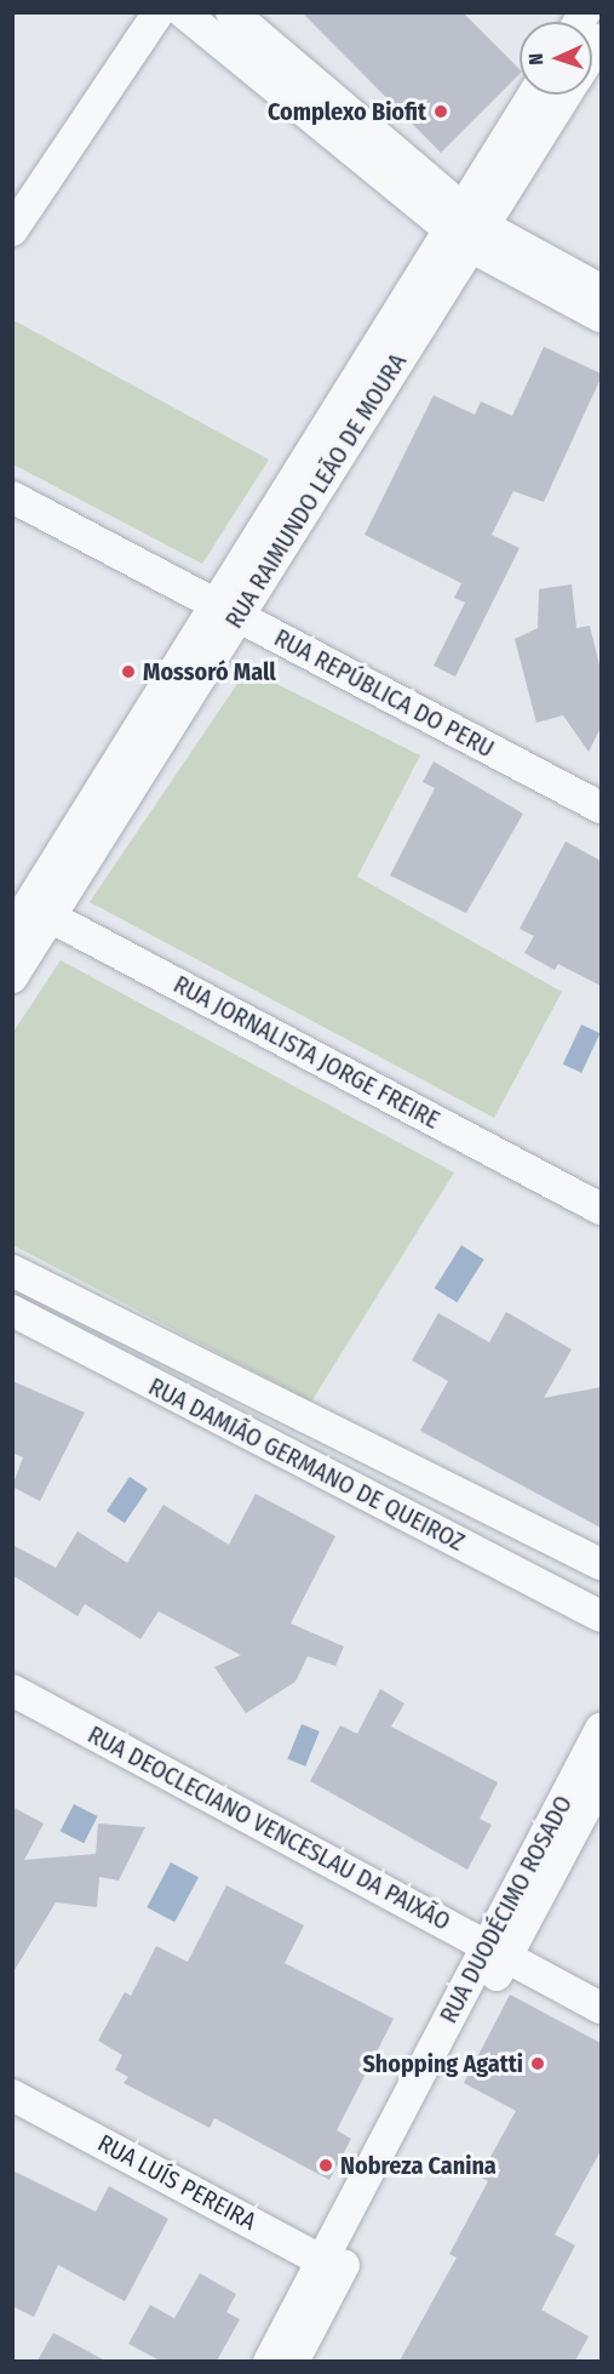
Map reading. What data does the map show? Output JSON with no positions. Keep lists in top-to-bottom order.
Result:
{
  "streets": {
    "street": [
      "RUA RAIMUNDO LEÃO DE MOURA",
      "RUA REPÚBLICA DO PERU",
      "RUA JORNALISTA JORGE FREIRE",
      "RUA DAMIÃO GERMANO DE QUEIROZ",
      "RUA DEOCLECIANO VENCESLAU DA PAIXÃO",
      "RUA DUODÉCIMO ROSADO",
      "RUA LUÍS PEREIRA"
    ]
  },
  "crossings": [
    ["RUA RAIMUNDO LEÃO DE MOURA", "RUA REPÚBLICA DO PERU"],
    ["RUA RAIMUNDO LEÃO DE MOURA", "RUA JORNALISTA JORGE FREIRE"],
    ["RUA DEOCLECIANO VENCESLAU DA PAIXÃO", "RUA DUODÉCIMO ROSADO"],
    ["RUA DUODÉCIMO ROSADO", "RUA LUÍS PEREIRA"]
  ],
  "places": [
    "Complexo Biofit",
    "Mossoró Mall",
    "Shopping Agatti",
    "Nobreza Canina"
  ],
  "north": "left"
}
